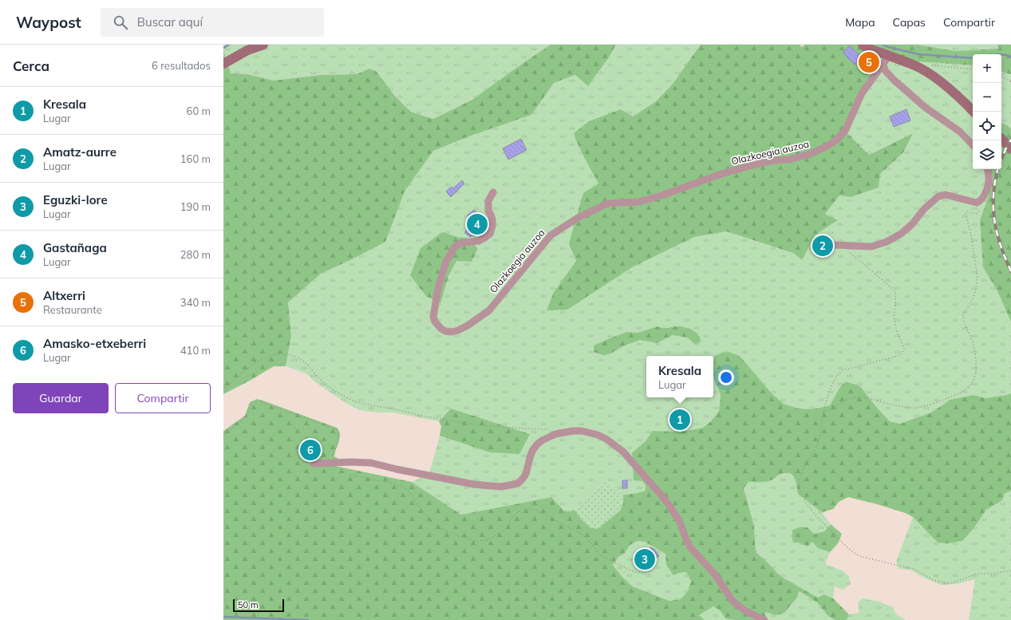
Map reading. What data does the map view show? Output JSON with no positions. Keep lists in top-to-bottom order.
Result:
{
  "streets": {
    "street": ["Olazkoegia auzoa"]
  },
  "scale_bar": "50 m",
  "page": {
    "header": "Waypost",
    "search": "Buscar aquí",
    "nav": ["Mapa", "Capas", "Compartir"],
    "heading": ["Cerca", "6 resultados"],
    "pins": [
      "5",
      "4",
      "2",
      "1",
      "6",
      "3"
    ],
    "map_buttons": ["+", "−"],
    "list": [
      {
        "mark": "1",
        "name": "Kresala",
        "note": "Lugar",
        "value": "60 m"
      },
      {
        "mark": "2",
        "name": "Amatz-aurre",
        "note": "Lugar",
        "value": "160 m"
      },
      {
        "mark": "3",
        "name": "Eguzki-lore",
        "note": "Lugar",
        "value": "190 m"
      },
      {
        "mark": "4",
        "name": "Gastañaga",
        "note": "Lugar",
        "value": "280 m"
      },
      {
        "mark": "5",
        "name": "Altxerri",
        "note": "Restaurante",
        "value": "340 m"
      },
      {
        "mark": "6",
        "name": "Amasko-etxeberri",
        "note": "Lugar",
        "value": "410 m"
      }
    ],
    "popup": ["Kresala", "Lugar"],
    "buttons": ["Guardar", "Compartir"],
    "scale": "50 m"
  }
}
